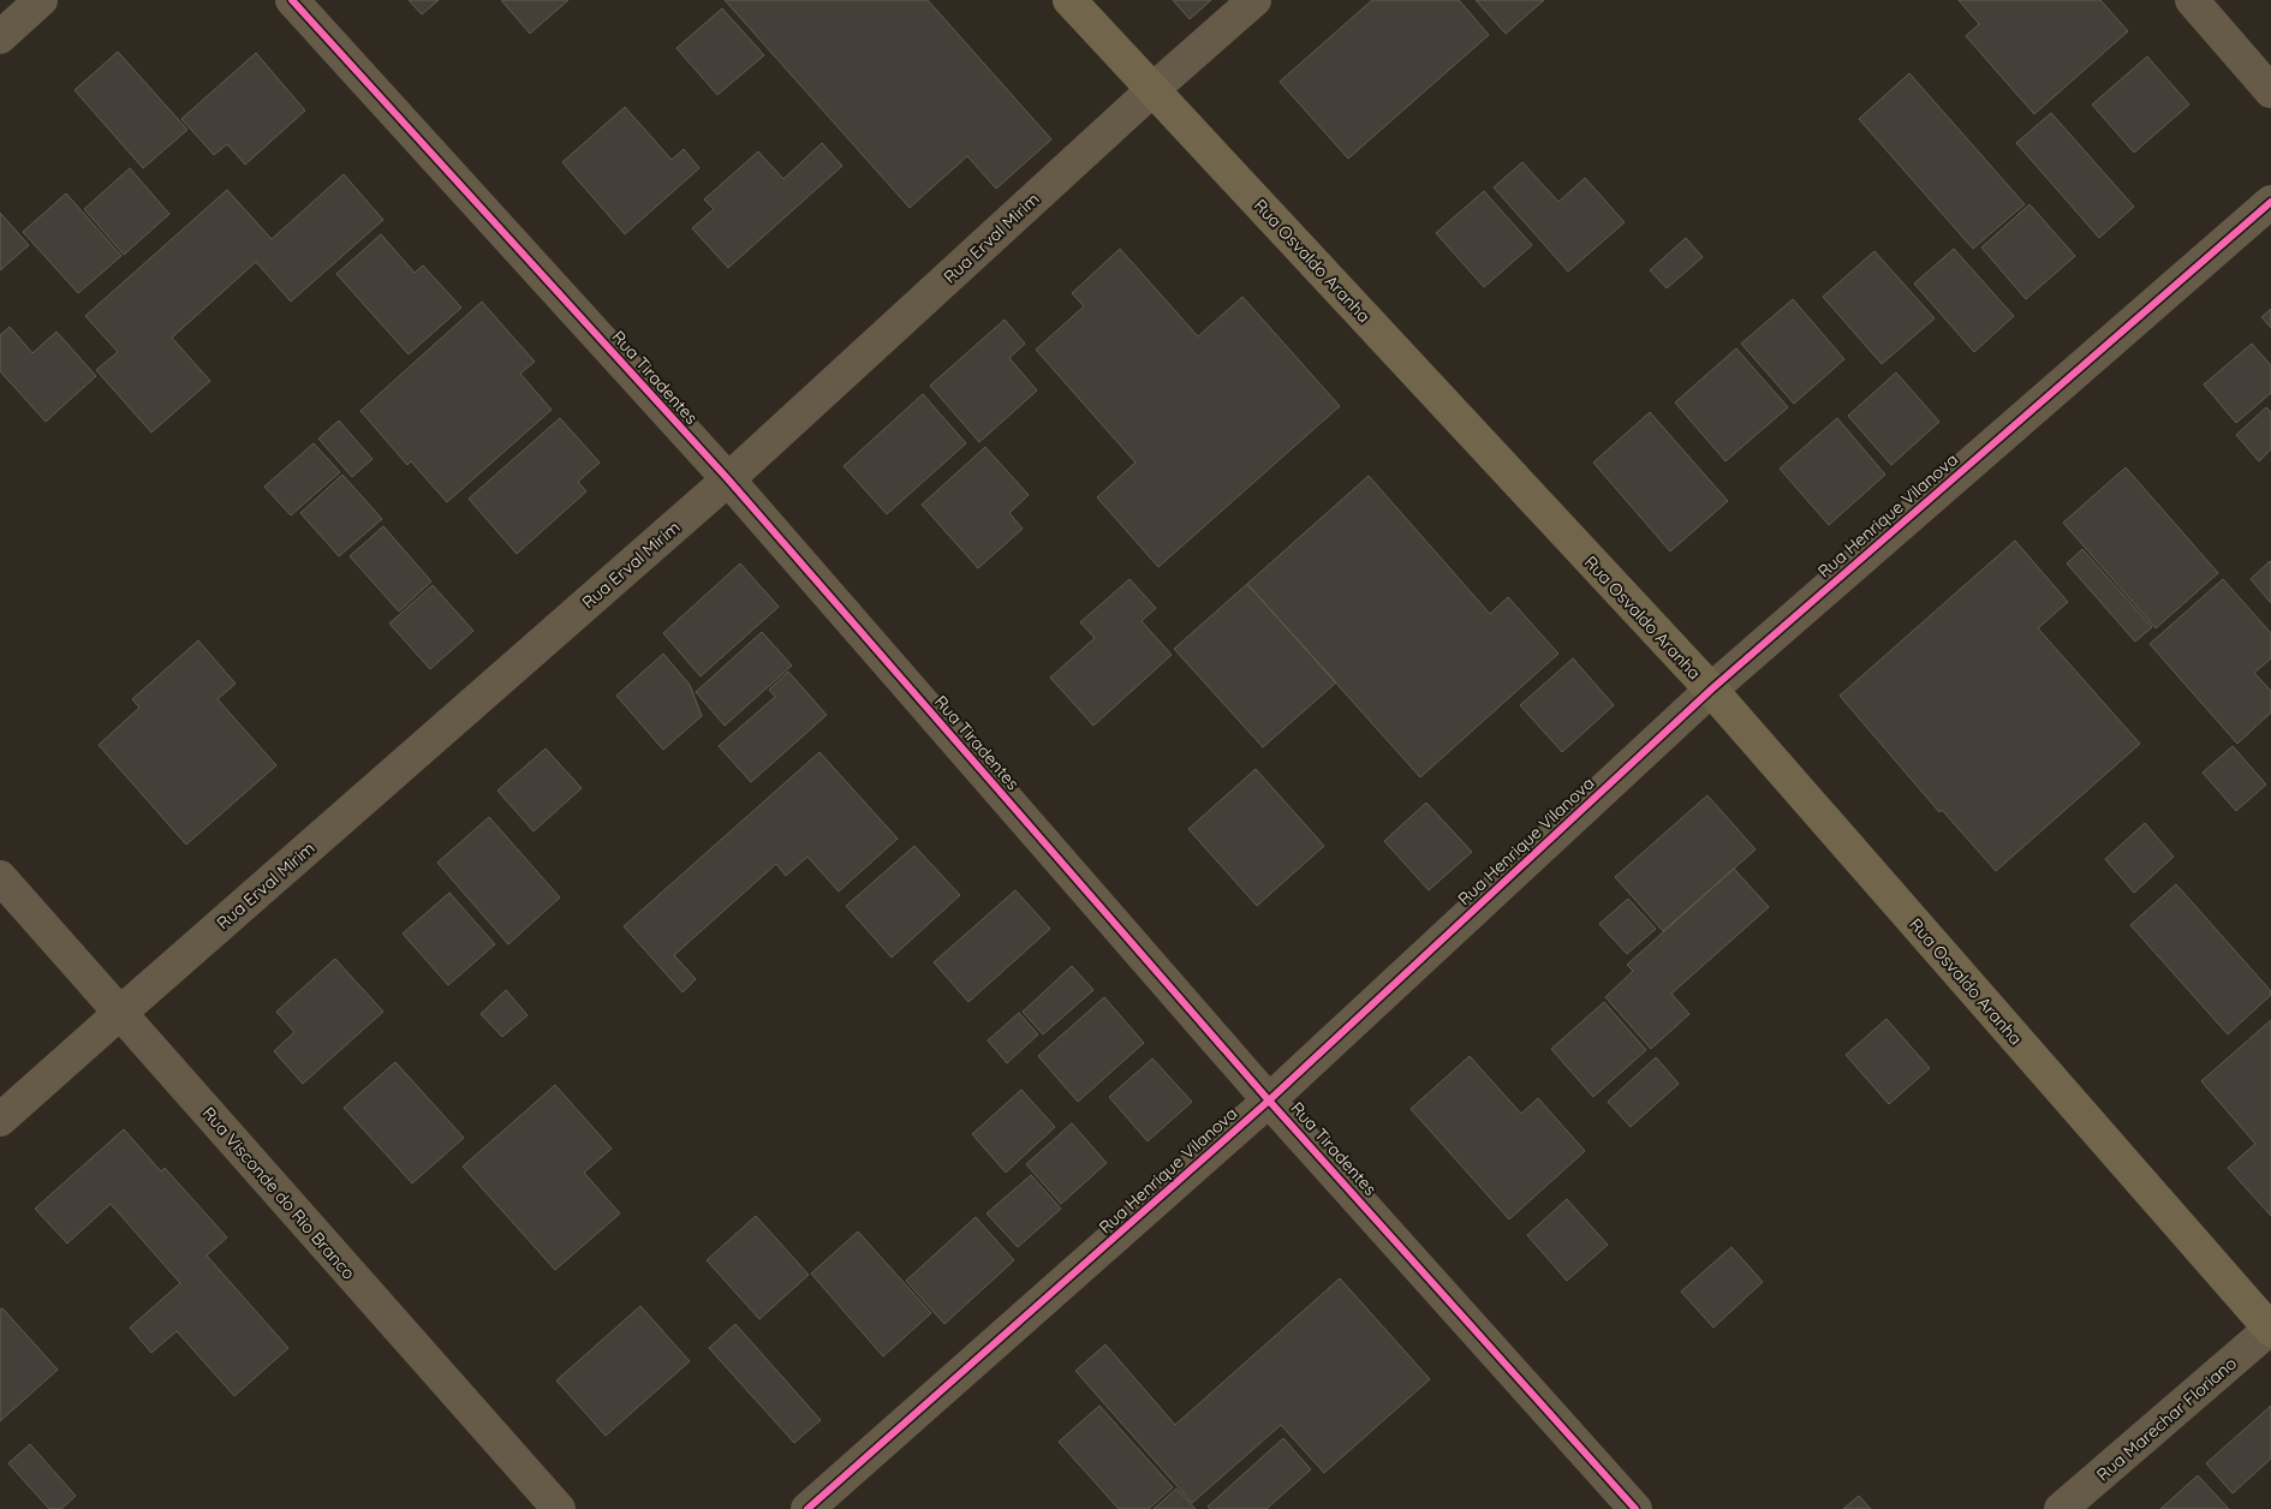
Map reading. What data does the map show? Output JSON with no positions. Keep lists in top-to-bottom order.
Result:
{
  "streets": {
    "main road": ["Rua Osvaldo Aranha"],
    "street": [
      "Rua Erval Mirim",
      "Rua Tiradentes",
      "Rua Henrique Vilanova",
      "Rua Visconde do Rio Branco",
      "Rua Marechar Floriano"
    ]
  },
  "crossings": [
    ["Rua Erval Mirim", "Rua Osvaldo Aranha"],
    ["Rua Erval Mirim", "Rua Tiradentes"],
    ["Rua Erval Mirim", "Rua Visconde do Rio Branco"],
    ["Rua Osvaldo Aranha", "Rua Henrique Vilanova"],
    ["Rua Osvaldo Aranha", "Rua Marechar Floriano"],
    ["Rua Tiradentes", "Rua Henrique Vilanova"]
  ]
}
